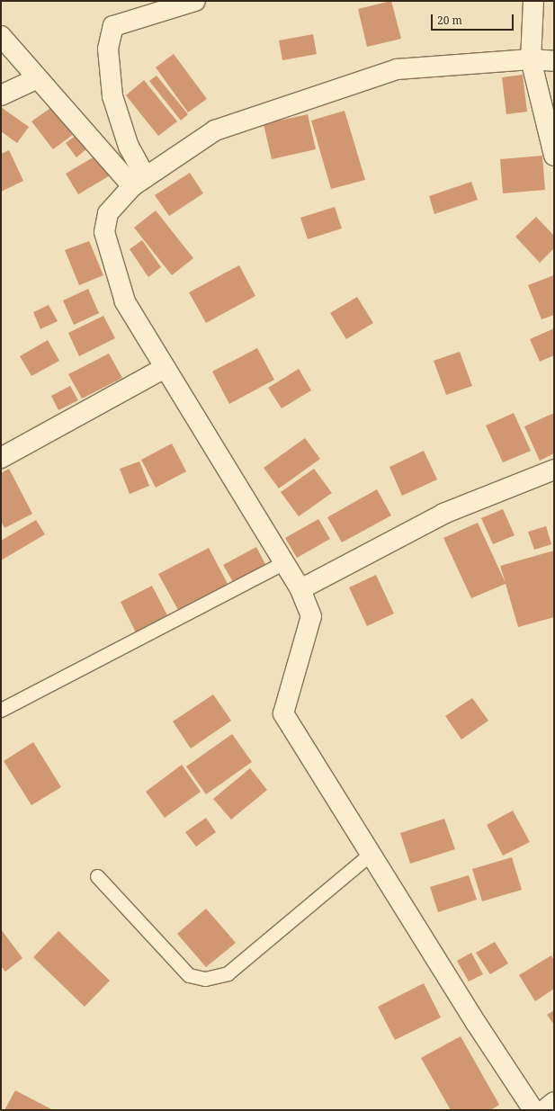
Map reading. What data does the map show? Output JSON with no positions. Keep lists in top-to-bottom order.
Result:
{
  "scale_bar": "20 m"
}
